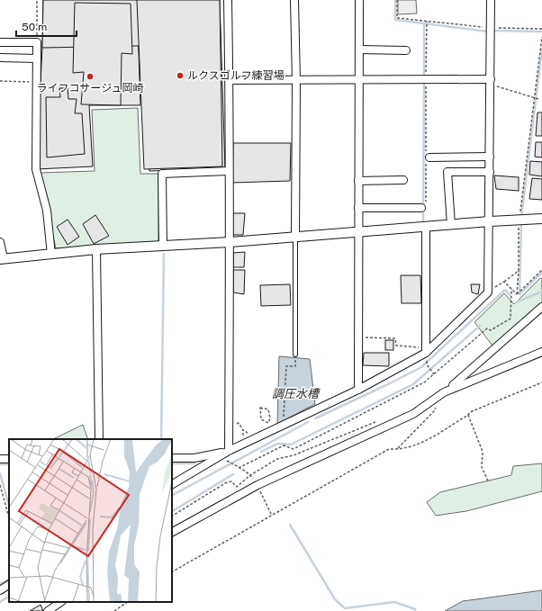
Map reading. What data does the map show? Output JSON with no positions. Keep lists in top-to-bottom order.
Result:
{
  "water": ["調圧水槽"],
  "places": ["ルクスゴルフ練習場", "ライフコサージュ岡崎"],
  "scale_bar": "50 m"
}
